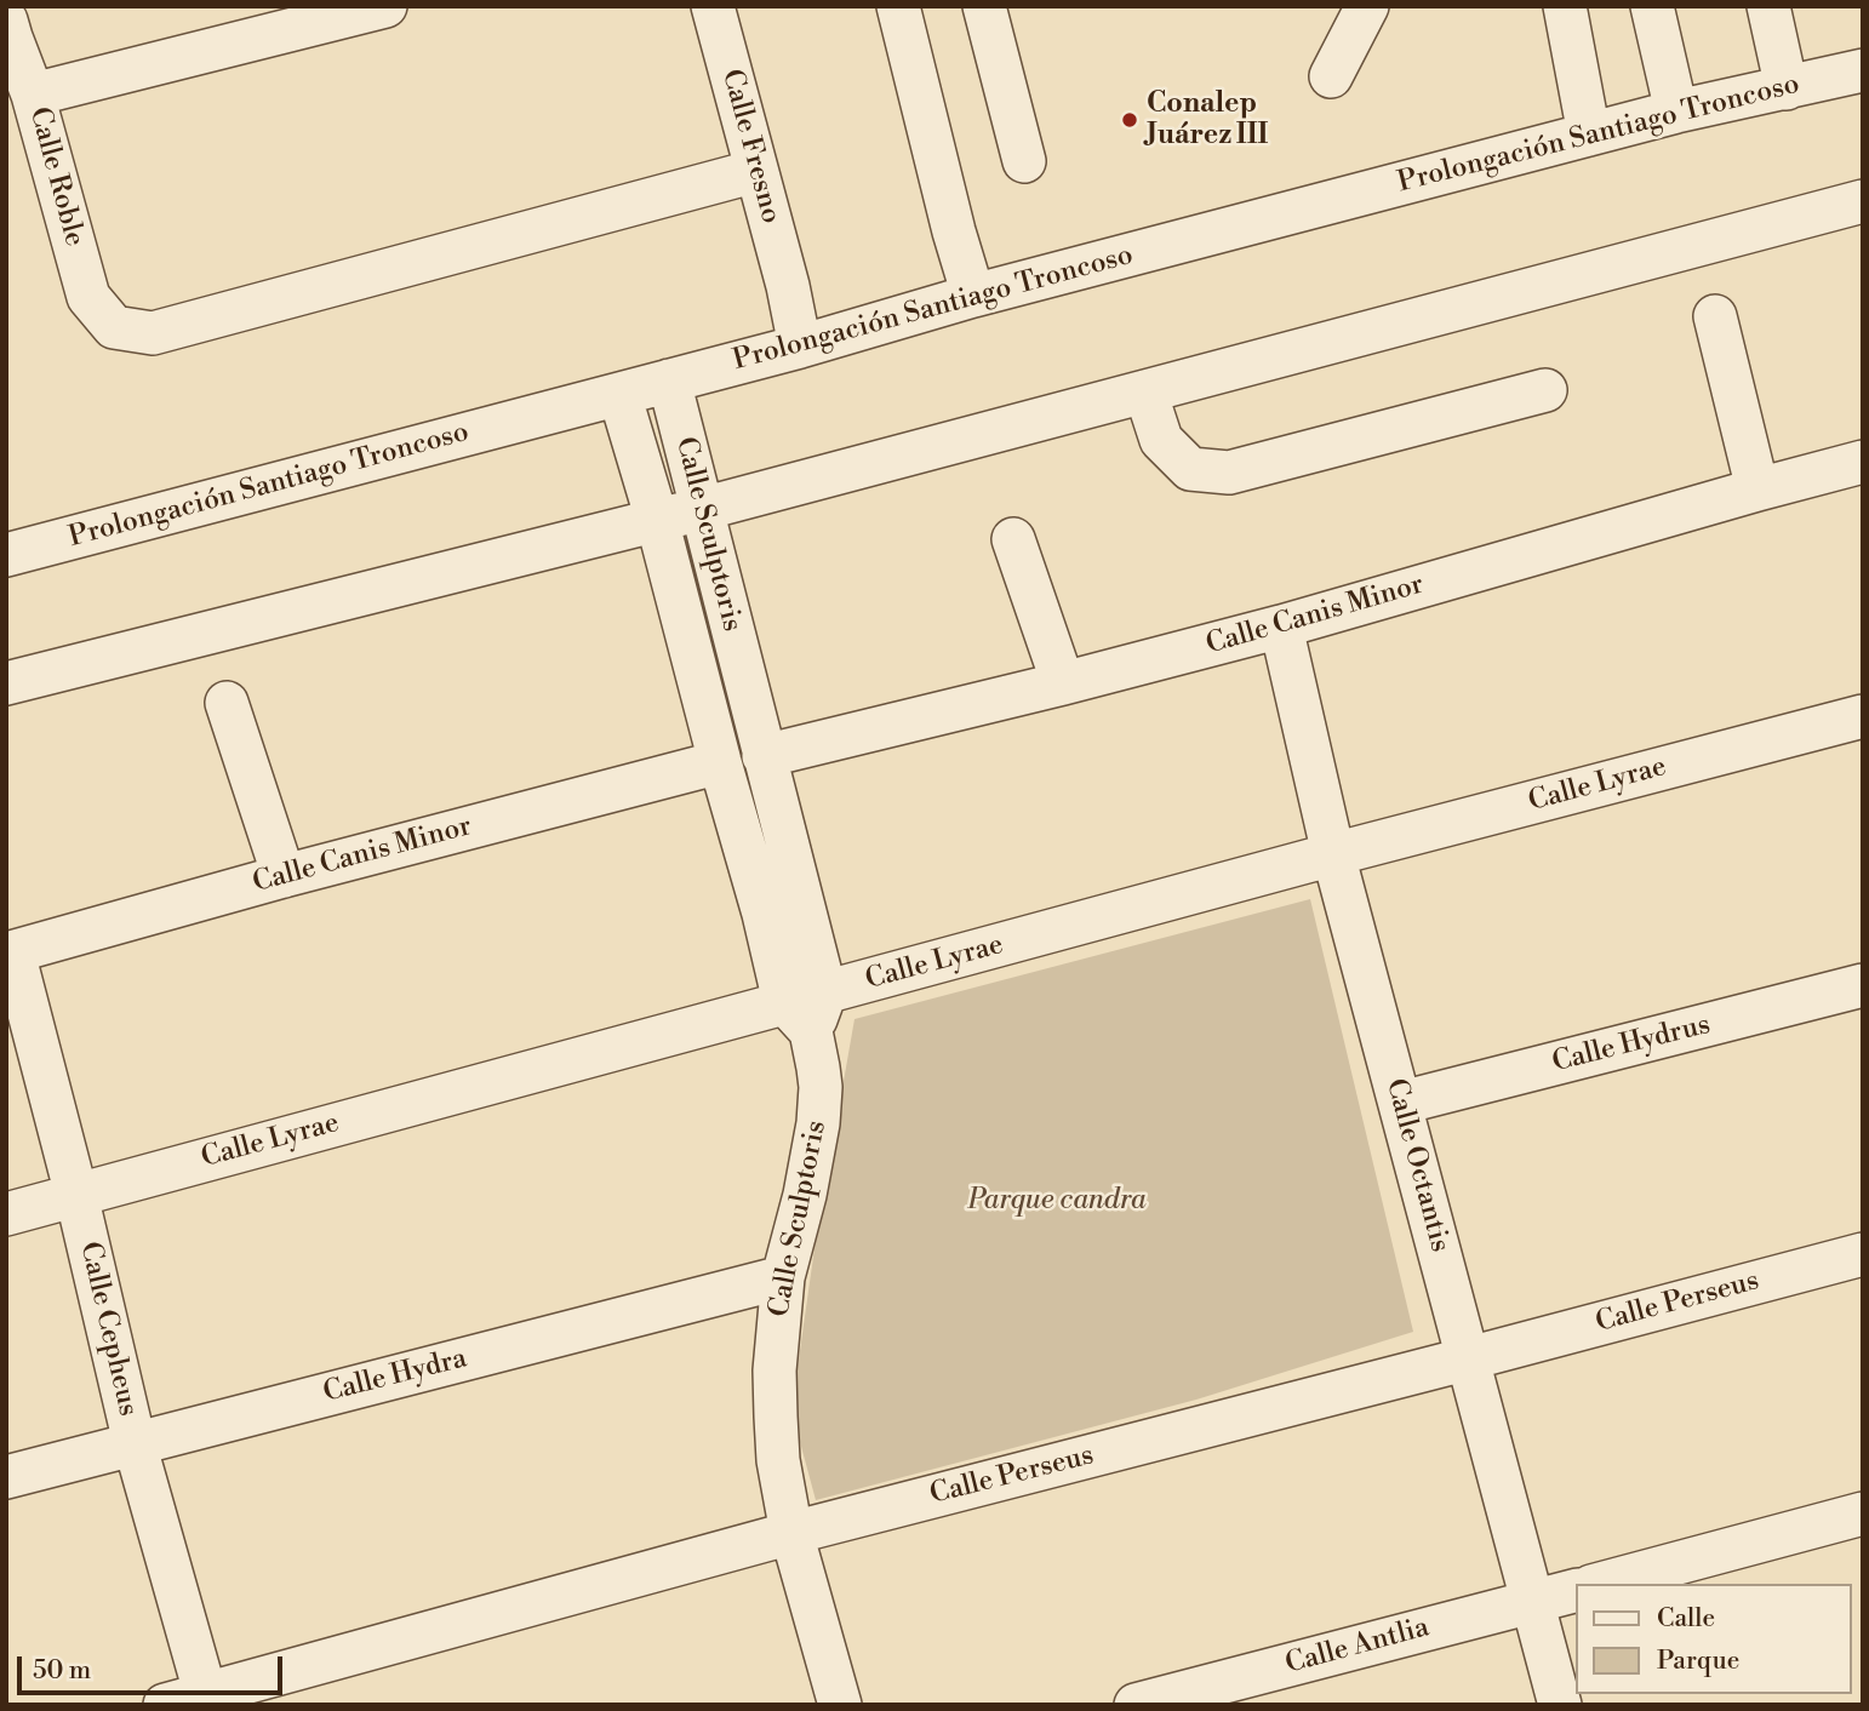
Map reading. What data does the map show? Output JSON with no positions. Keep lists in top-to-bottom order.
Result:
{
  "streets": {
    "street": [
      "Prolongación Santiago Troncoso",
      "Calle Fresno",
      "Calle Roble",
      "Calle Sculptoris",
      "Calle Canis Minor",
      "Calle Lyrae",
      "Calle Hydrus",
      "Calle Octantis",
      "Calle Perseus",
      "Calle Cepheus",
      "Calle Hydra",
      "Calle Antlia"
    ]
  },
  "crossings": [
    ["Prolongación Santiago Troncoso", "Calle Fresno"],
    ["Prolongación Santiago Troncoso", "Calle Sculptoris"],
    ["Calle Fresno", "Calle Roble"],
    ["Calle Sculptoris", "Calle Canis Minor"],
    ["Calle Sculptoris", "Calle Lyrae"],
    ["Calle Sculptoris", "Calle Perseus"],
    ["Calle Sculptoris", "Calle Hydra"],
    ["Calle Canis Minor", "Calle Octantis"],
    ["Calle Canis Minor", "Calle Cepheus"],
    ["Calle Lyrae", "Calle Octantis"],
    ["Calle Lyrae", "Calle Cepheus"],
    ["Calle Hydrus", "Calle Octantis"],
    ["Calle Octantis", "Calle Perseus"],
    ["Calle Octantis", "Calle Antlia"],
    ["Calle Perseus", "Calle Cepheus"],
    ["Calle Cepheus", "Calle Hydra"]
  ],
  "parks": ["Parque candra"],
  "places": ["Conalep Juárez III"],
  "legend": ["Calle", "Parque"],
  "scale_bar": "50 m"
}
